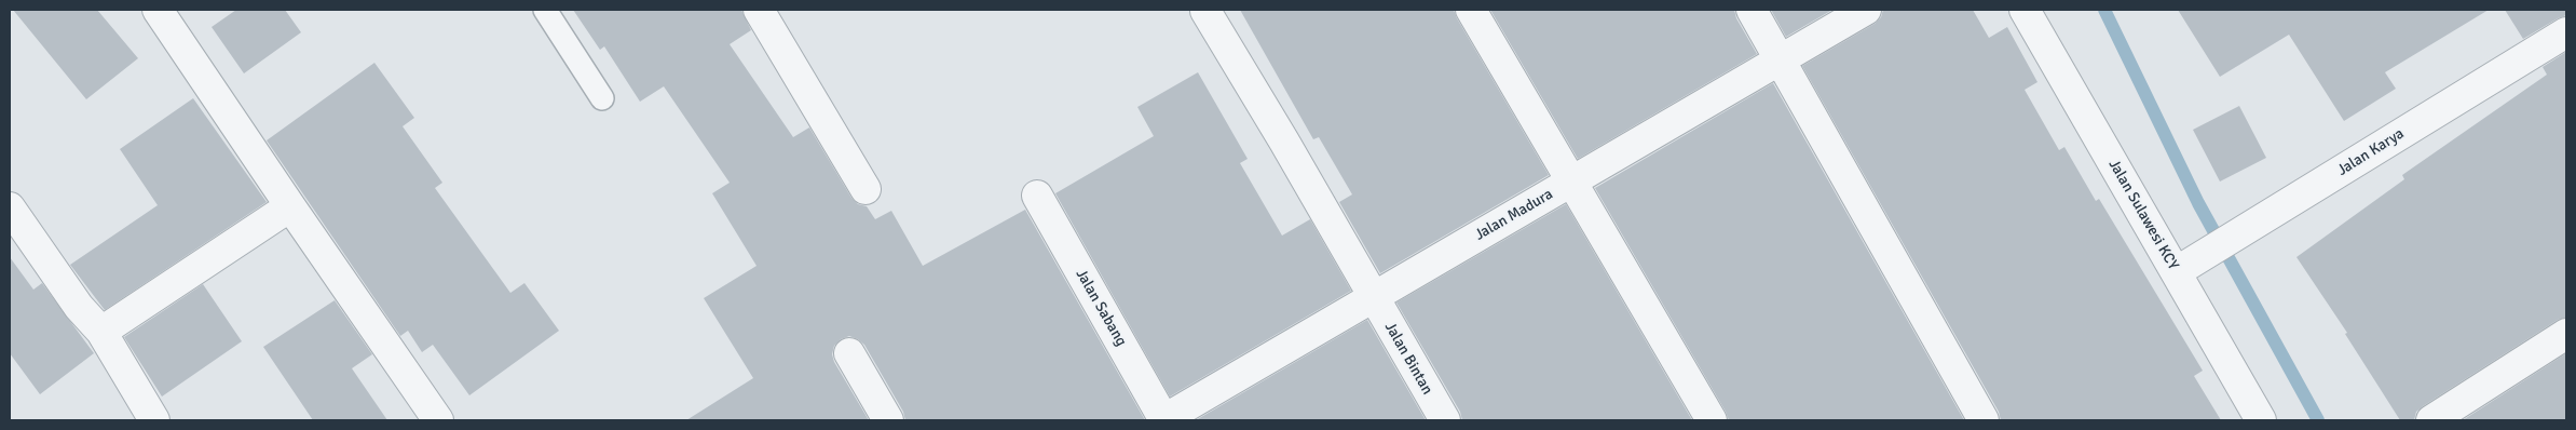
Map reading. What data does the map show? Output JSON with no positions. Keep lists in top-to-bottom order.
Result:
{
  "streets": {
    "street": [
      "Jalan Karya",
      "Jalan Madura",
      "Jalan Sulawesi KCY",
      "Jalan Sabang",
      "Jalan Bintan"
    ]
  },
  "crossings": [
    ["Jalan Karya", "Jalan Sulawesi KCY"],
    ["Jalan Madura", "Jalan Sabang"],
    ["Jalan Madura", "Jalan Bintan"]
  ]
}
